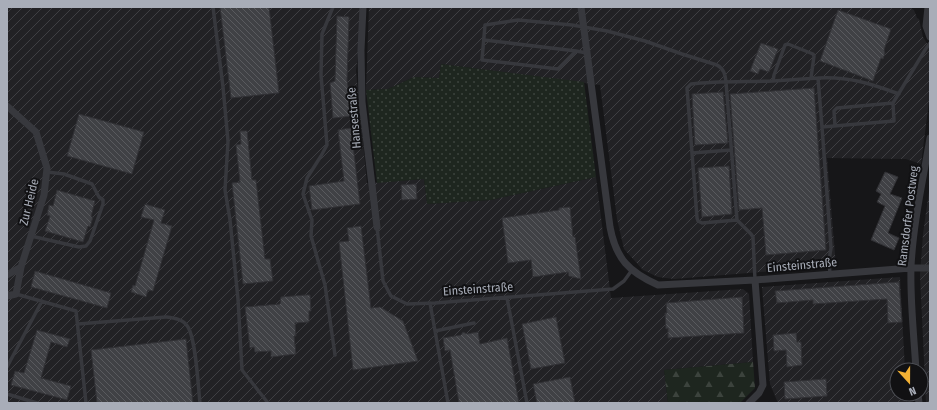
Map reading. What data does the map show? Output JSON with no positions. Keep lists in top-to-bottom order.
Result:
{
  "streets": {
    "street": [
      "Hansestraße",
      "Zur Heide",
      "Ramsdorfer Postweg",
      "Einsteinstraße"
    ]
  },
  "crossings": [
    ["Hansestraße", "Einsteinstraße"],
    ["Ramsdorfer Postweg", "Einsteinstraße"]
  ],
  "north": "bottom"
}
